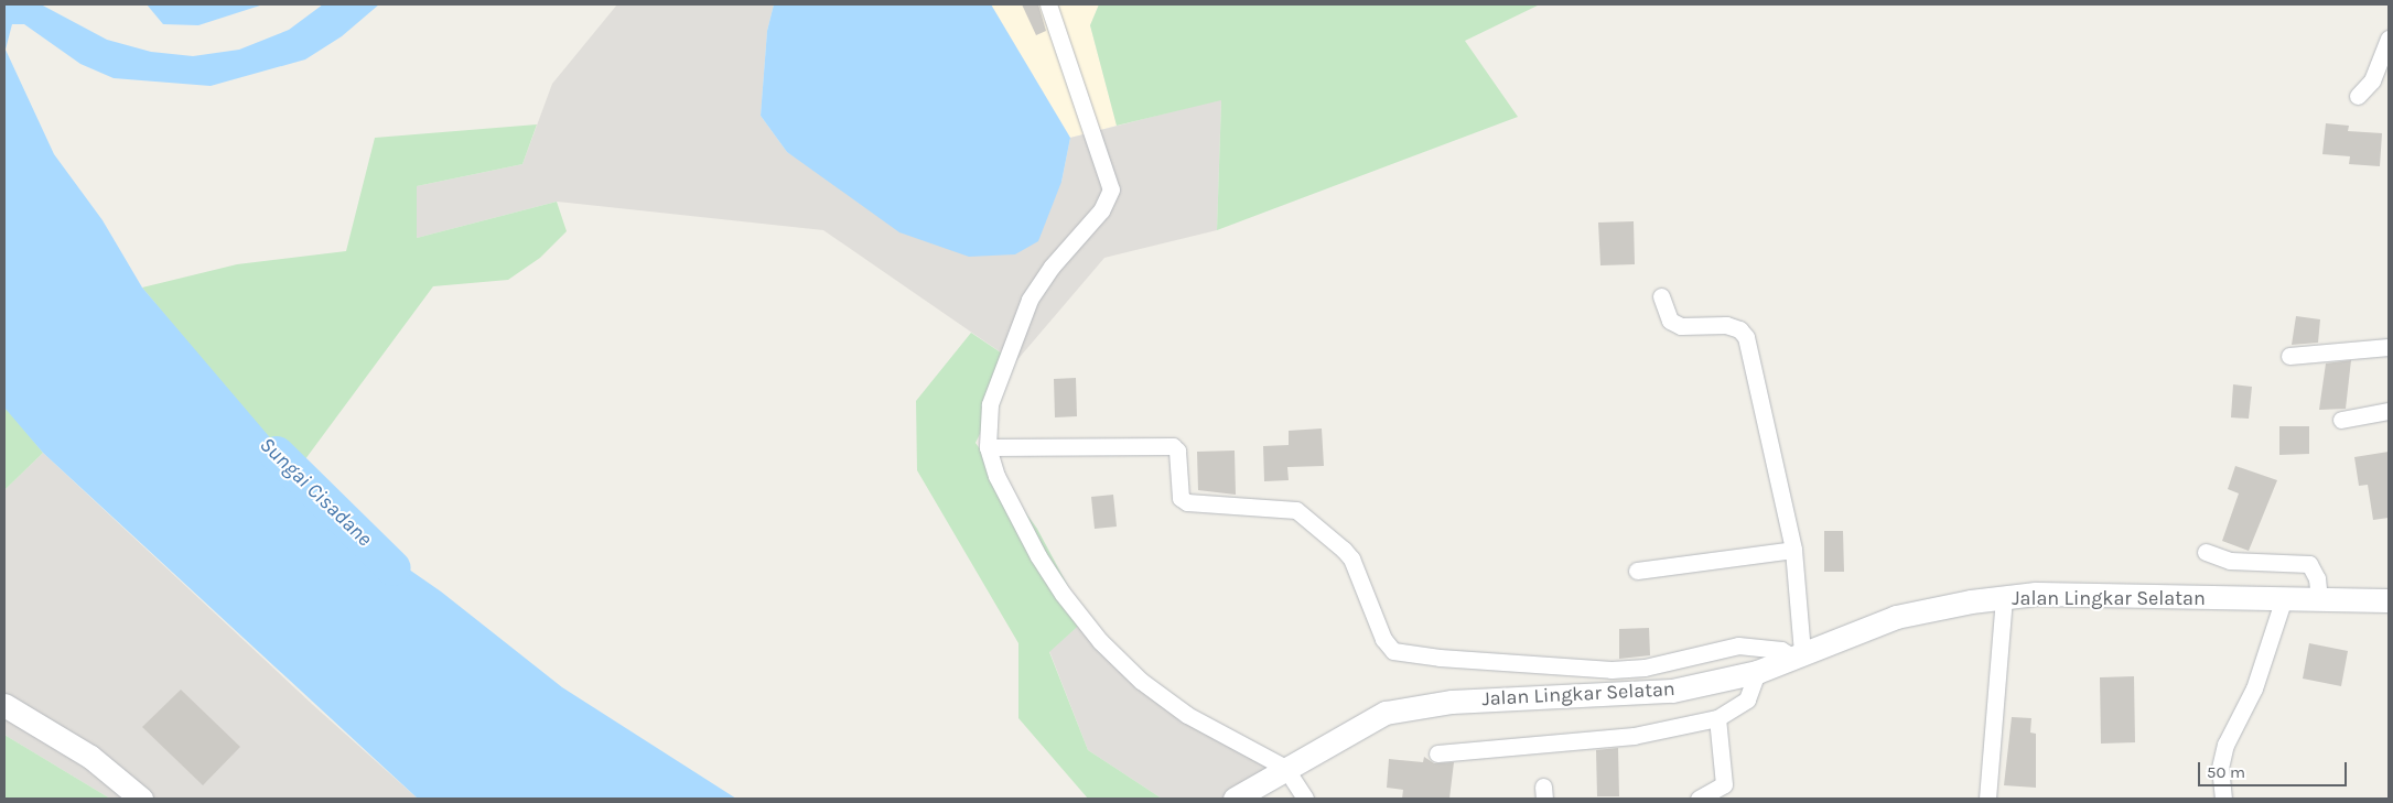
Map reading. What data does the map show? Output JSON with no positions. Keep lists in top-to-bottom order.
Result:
{
  "streets": {
    "main road": ["Jalan Lingkar Selatan"]
  },
  "water": ["Sungai Cisadane"],
  "scale_bar": "50 m"
}
